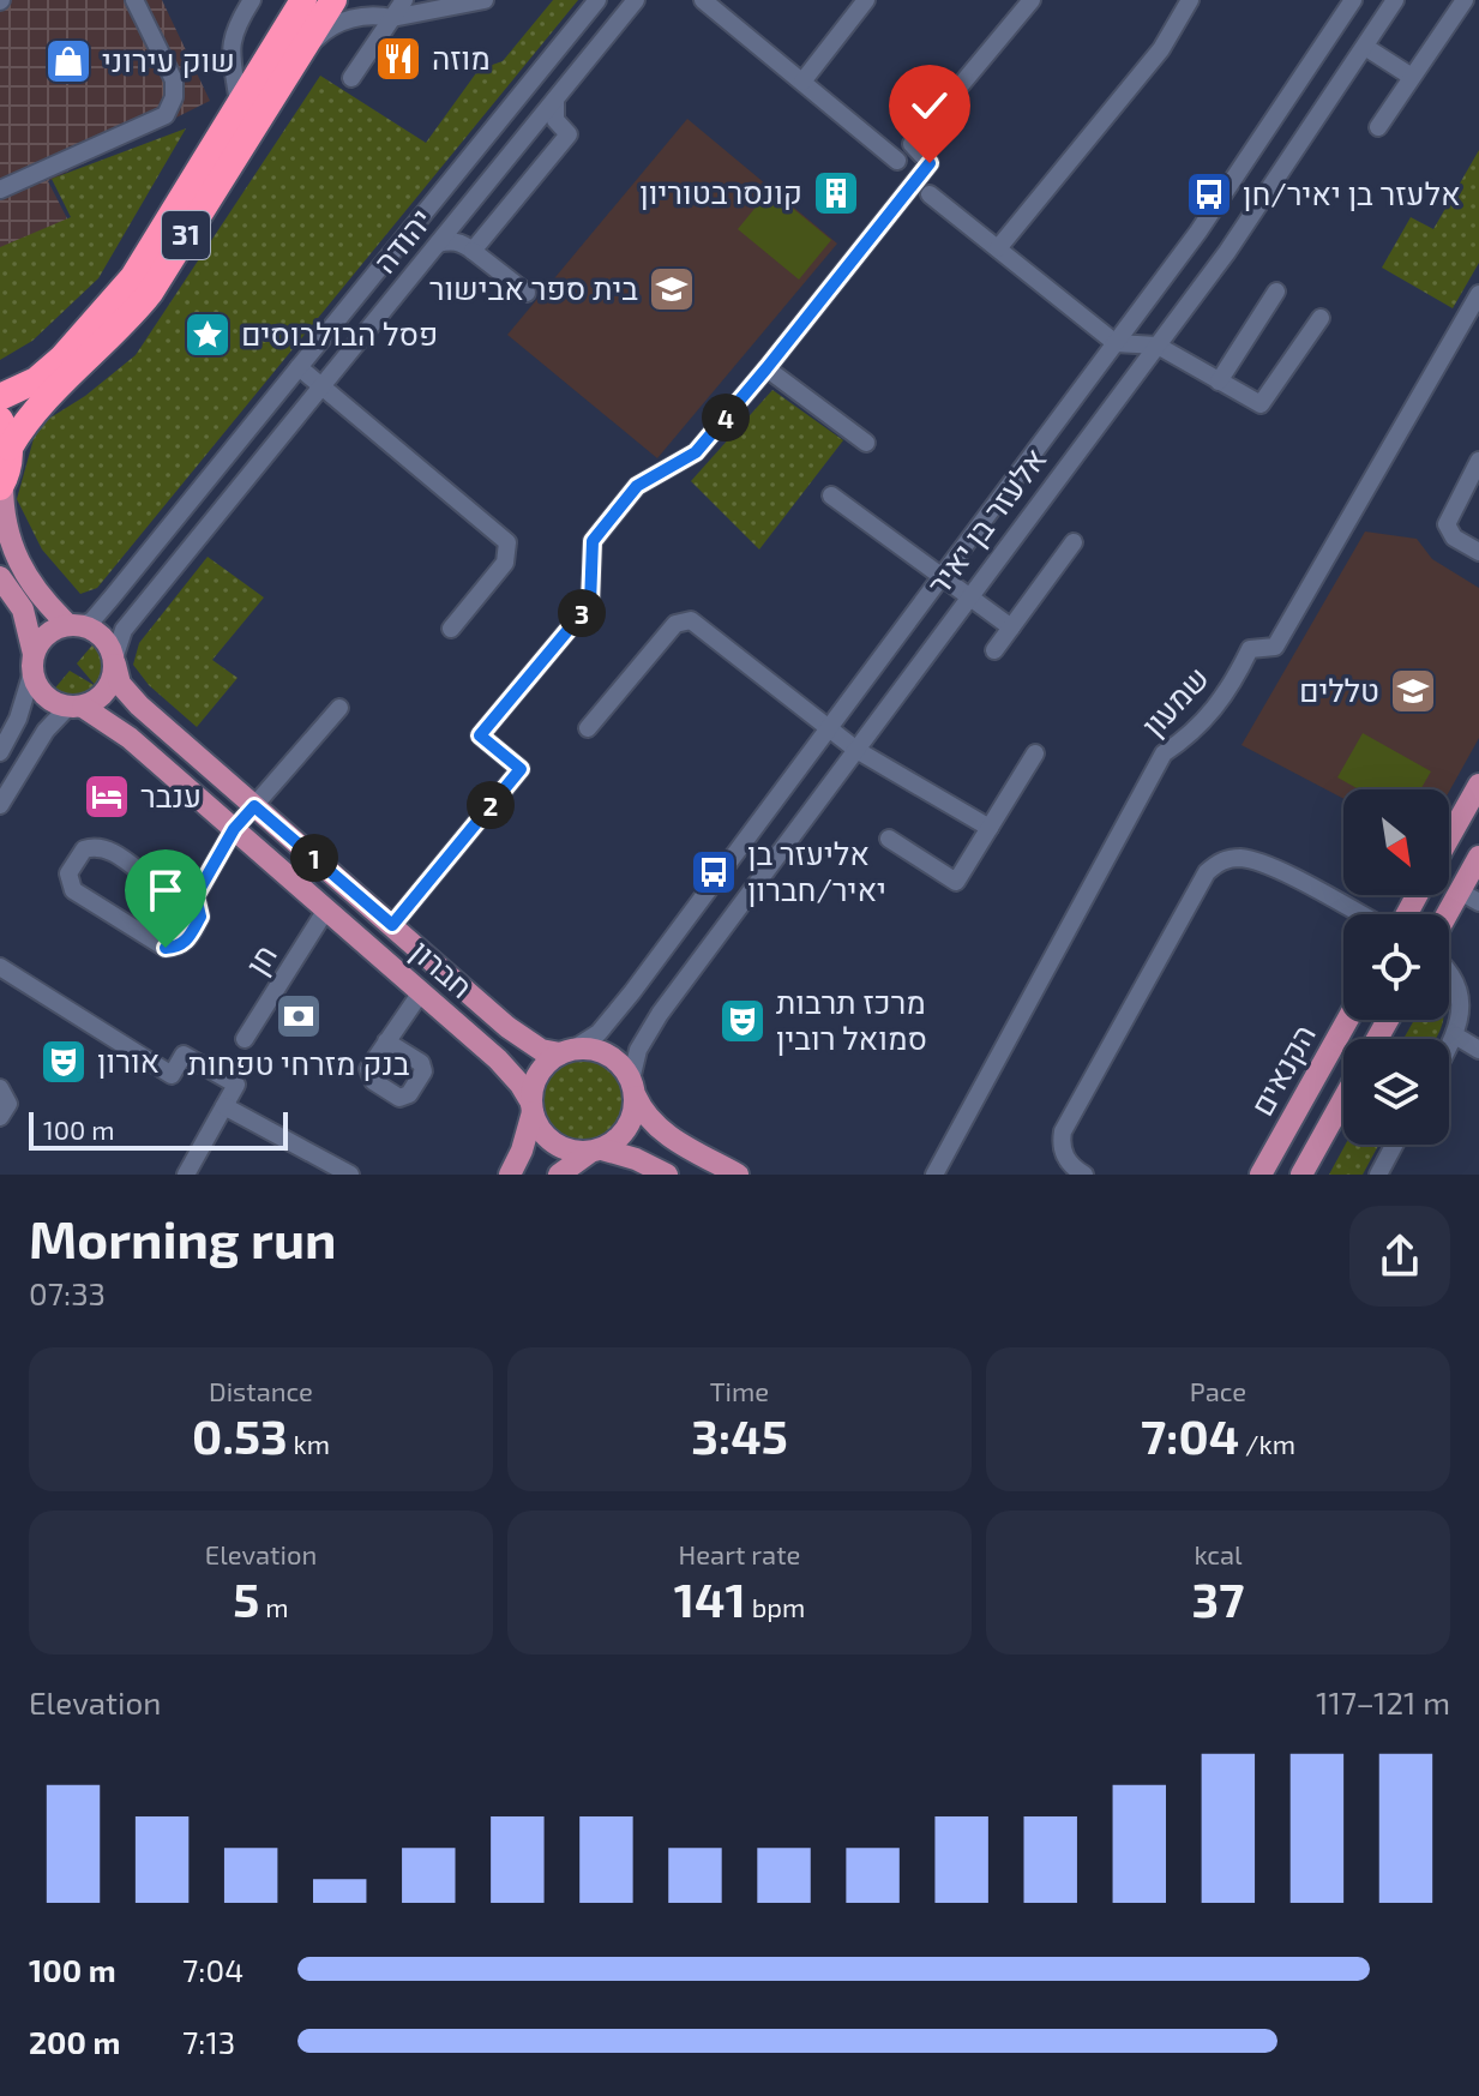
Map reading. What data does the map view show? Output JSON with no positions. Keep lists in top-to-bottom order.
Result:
{
  "streets": {
    "highway": ["31"],
    "main road": ["חברון", "הקנאים"],
    "street": [
      "יהודה",
      "אלעזר בן יאיר",
      "שמעון",
      "חן"
    ]
  },
  "crossings": [
    ["יהודה", "חברון"],
    ["אלעזר בן יאיר", "חברון"],
    ["חן", "חברון"]
  ],
  "places": {
    "restaurant": ["מוזה"],
    "shop": ["שוק עירוני"],
    "building": ["קונסרבטוריון"],
    "bus stop": ["אלעזר בן יאיר/חן", "אליעזר בן יאיר/חברון"],
    "school or university": ["בית ספר אבישור", "טללים"],
    "place": ["פסל הבולבוסים"],
    "hotel": ["ענבר"],
    "bank": ["בנק מזרחי טפחות"],
    "theatre": ["מרכז תרבות סמואל רובין", "אורון"]
  },
  "scale_bar": "100 m",
  "north": "bottom right",
  "page": {
    "pins": [
      "4",
      "3",
      "2",
      "1"
    ],
    "scale": "100 m",
    "heading": ["Morning run", "07:33"],
    "stats": [
      ["Distance", "0.53 km"],
      ["Time", "3:45"],
      ["Pace", "7:04 /km"],
      ["Elevation", "5 m"],
      ["Heart rate", "141 bpm"],
      ["kcal", "37"]
    ],
    "chart": ["Elevation", "117–121 m"],
    "list": [
      {
        "name": "100 m",
        "note": "7:04"
      },
      {
        "name": "200 m",
        "note": "7:13"
      }
    ]
  }
}
